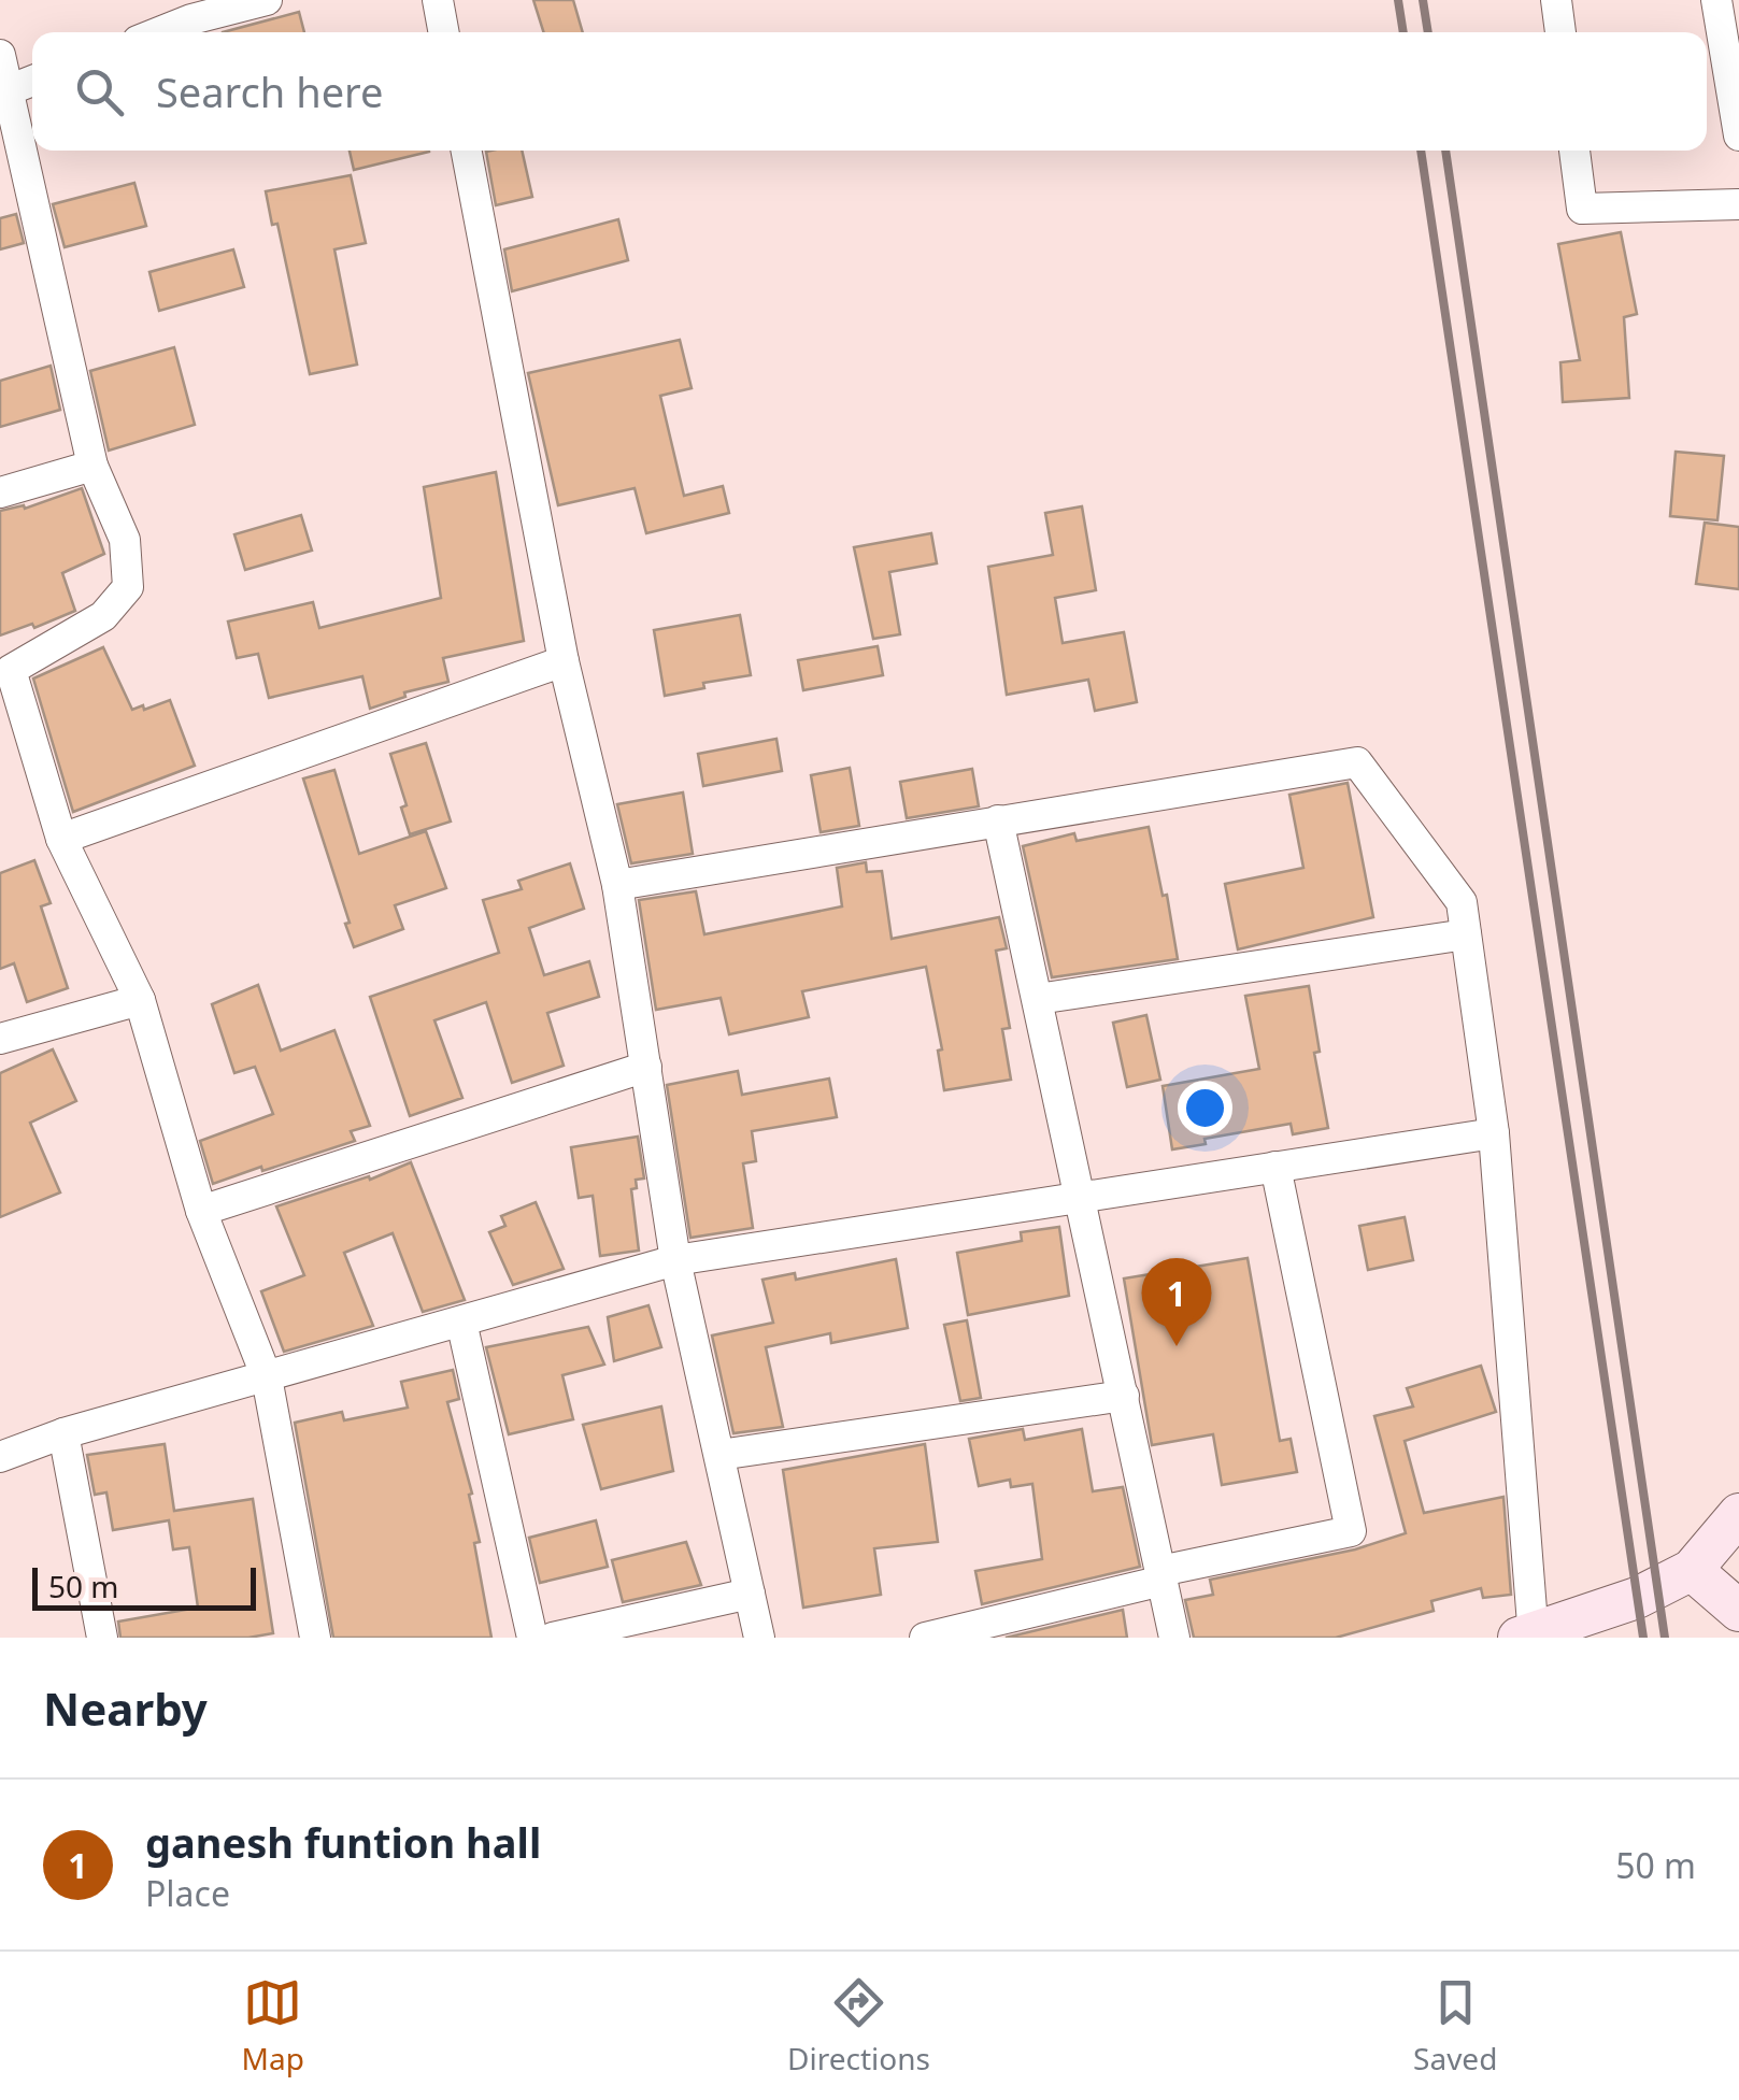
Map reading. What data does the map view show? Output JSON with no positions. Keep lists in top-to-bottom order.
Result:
{
  "scale_bar": "50 m",
  "page": {
    "search": "Search here",
    "pins": "1",
    "scale": "50 m",
    "heading": "Nearby",
    "list": [
      {
        "mark": "1",
        "name": "ganesh funtion hall",
        "note": "Place",
        "value": "50 m"
      }
    ],
    "nav": ["Map", "Directions", "Saved"]
  }
}
